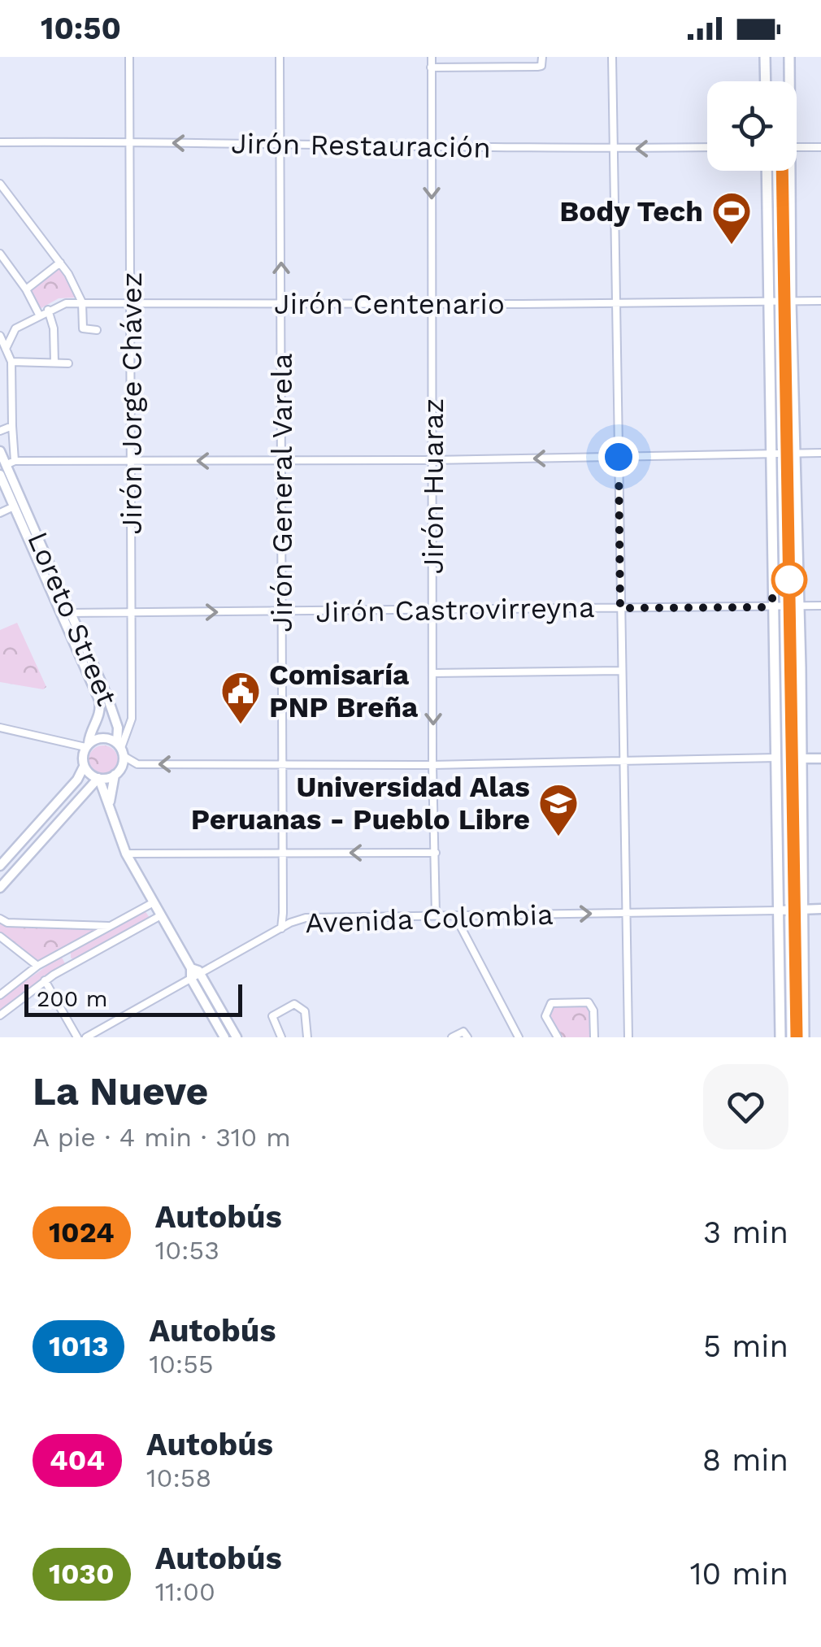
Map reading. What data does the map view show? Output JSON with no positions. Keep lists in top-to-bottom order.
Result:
{
  "streets": {
    "main road": ["Loreto Street", "Avenida Colombia"],
    "street": [
      "Jirón Restauración",
      "Jirón Centenario",
      "Jirón Jorge Chávez",
      "Jirón Huaraz",
      "Jirón General Varela",
      "Jirón Castrovirreyna"
    ]
  },
  "crossings": [
    ["Jirón Restauración", "Jirón Jorge Chávez"],
    ["Jirón Restauración", "Jirón Huaraz"],
    ["Jirón Restauración", "Jirón General Varela"],
    ["Jirón Centenario", "Jirón Jorge Chávez"],
    ["Jirón Centenario", "Jirón Huaraz"],
    ["Jirón Centenario", "Jirón General Varela"],
    ["Jirón Jorge Chávez", "Jirón Castrovirreyna"],
    ["Jirón Jorge Chávez", "Loreto Street"],
    ["Jirón Huaraz", "Jirón Castrovirreyna"],
    ["Jirón Huaraz", "Avenida Colombia"],
    ["Jirón General Varela", "Jirón Castrovirreyna"],
    ["Jirón General Varela", "Avenida Colombia"],
    ["Jirón Castrovirreyna", "Loreto Street"]
  ],
  "places": {
    "sports": ["Body Tech"],
    "public building": ["Comisaría PNP Breña"],
    "school or university": ["Universidad Alas Peruanas - Pueblo Libre"]
  },
  "lines": ["bus line 1024"],
  "scale_bar": "200 m",
  "page": {
    "status": "10:50",
    "scale": "200 m",
    "heading": ["La Nueve", "A pie · 4 min · 310 m"],
    "list": [
      {
        "mark": "1024",
        "name": "Autobús",
        "note": "10:53",
        "value": "3 min"
      },
      {
        "mark": "1013",
        "name": "Autobús",
        "note": "10:55",
        "value": "5 min"
      },
      {
        "mark": "404",
        "name": "Autobús",
        "note": "10:58",
        "value": "8 min"
      },
      {
        "mark": "1030",
        "name": "Autobús",
        "note": "11:00",
        "value": "10 min"
      }
    ]
  }
}
